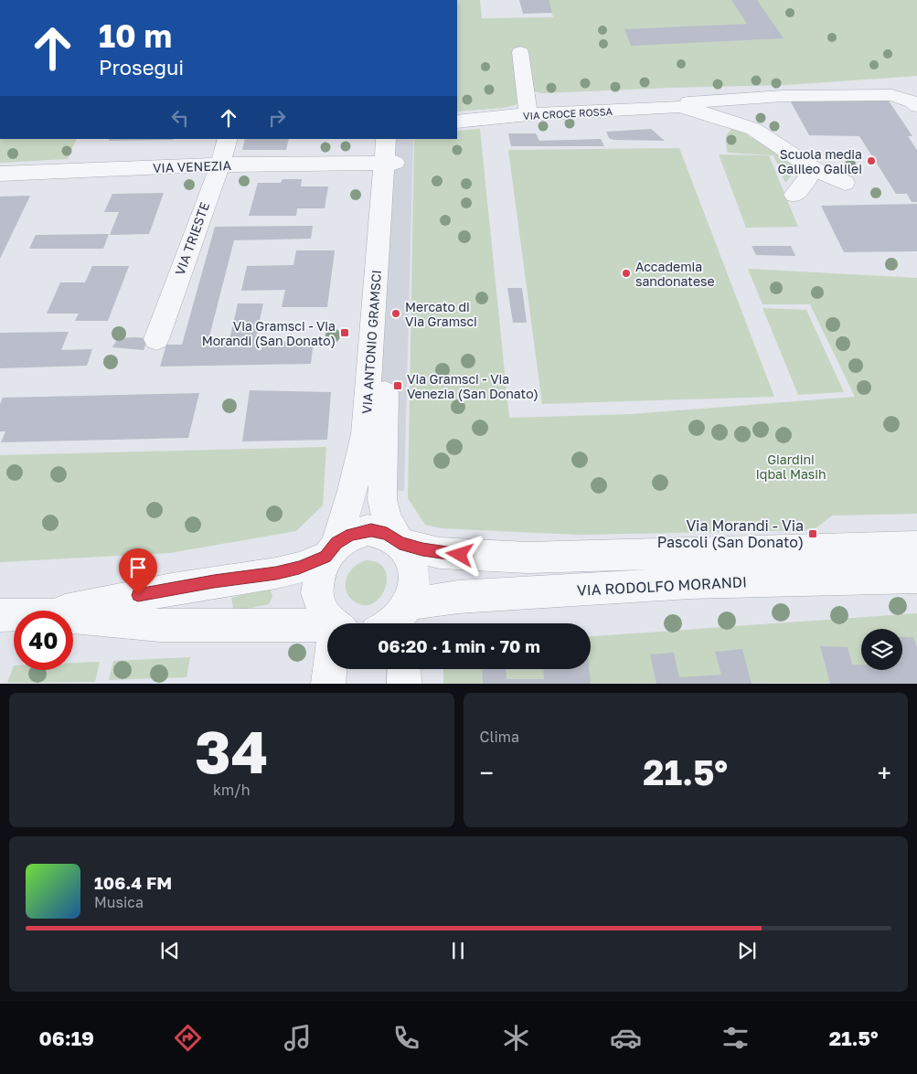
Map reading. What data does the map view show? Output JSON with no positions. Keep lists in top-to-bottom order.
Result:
{
  "streets": {
    "street": [
      "VIA CROCE ROSSA",
      "VIA VENEZIA",
      "VIA TRIESTE",
      "VIA ANTONIO GRAMSCI",
      "VIA RODOLFO MORANDI"
    ]
  },
  "crossings": [
    ["VIA VENEZIA", "VIA TRIESTE"],
    ["VIA VENEZIA", "VIA ANTONIO GRAMSCI"],
    ["VIA ANTONIO GRAMSCI", "VIA RODOLFO MORANDI"]
  ],
  "parks": ["Giardini Iqbal Masih"],
  "places": {
    "other": ["Scuola media Galileo Galilei", "Accademia sandonatese", "Mercato di Via Gramsci"],
    "transit": ["Via Gramsci - Via Morandi (San Donato)", "Via Gramsci - Via Venezia (San Donato)", "Via Morandi - Via Pascoli (San Donato)"]
  },
  "page": {
    "turn": ["10 m", "Prosegui"],
    "limit": "40",
    "trip": "06:20 · 1 min · 70 m",
    "tile": [
      ["34", "km/h"],
      "Clima"
    ],
    "heat": ["−", "21.5°", "+"],
    "song": ["106.4 FM", "Musica"],
    "tabs": ["06:19", "21.5°"]
  }
}
